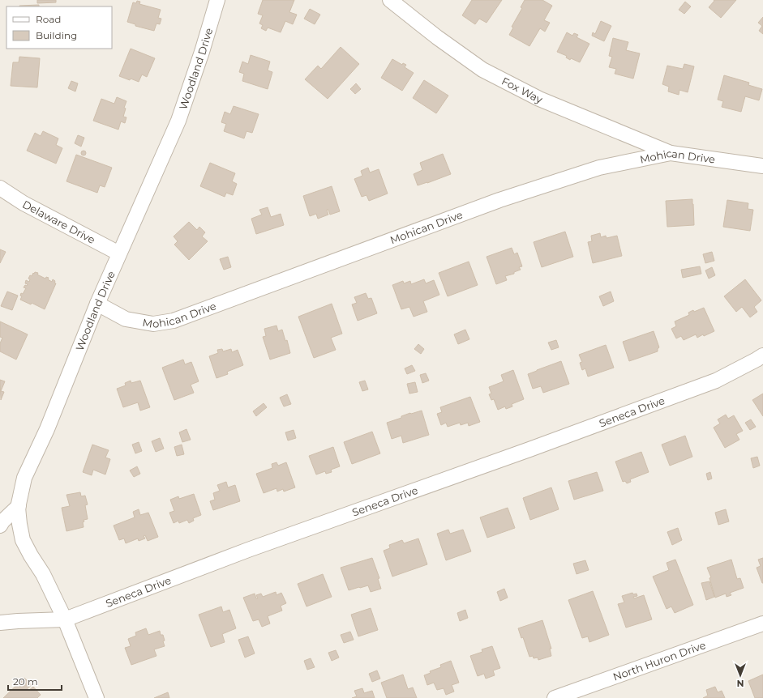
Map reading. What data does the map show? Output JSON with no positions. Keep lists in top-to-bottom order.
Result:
{
  "streets": {
    "street": [
      "Woodland Drive",
      "Fox Way",
      "Mohican Drive",
      "Delaware Drive",
      "Seneca Drive",
      "North Huron Drive"
    ]
  },
  "crossings": [
    ["Woodland Drive", "Mohican Drive"],
    ["Woodland Drive", "Delaware Drive"],
    ["Woodland Drive", "Seneca Drive"],
    ["Fox Way", "Mohican Drive"]
  ],
  "legend": ["Road", "Building"],
  "scale_bar": "20 m",
  "north": "bottom"
}
